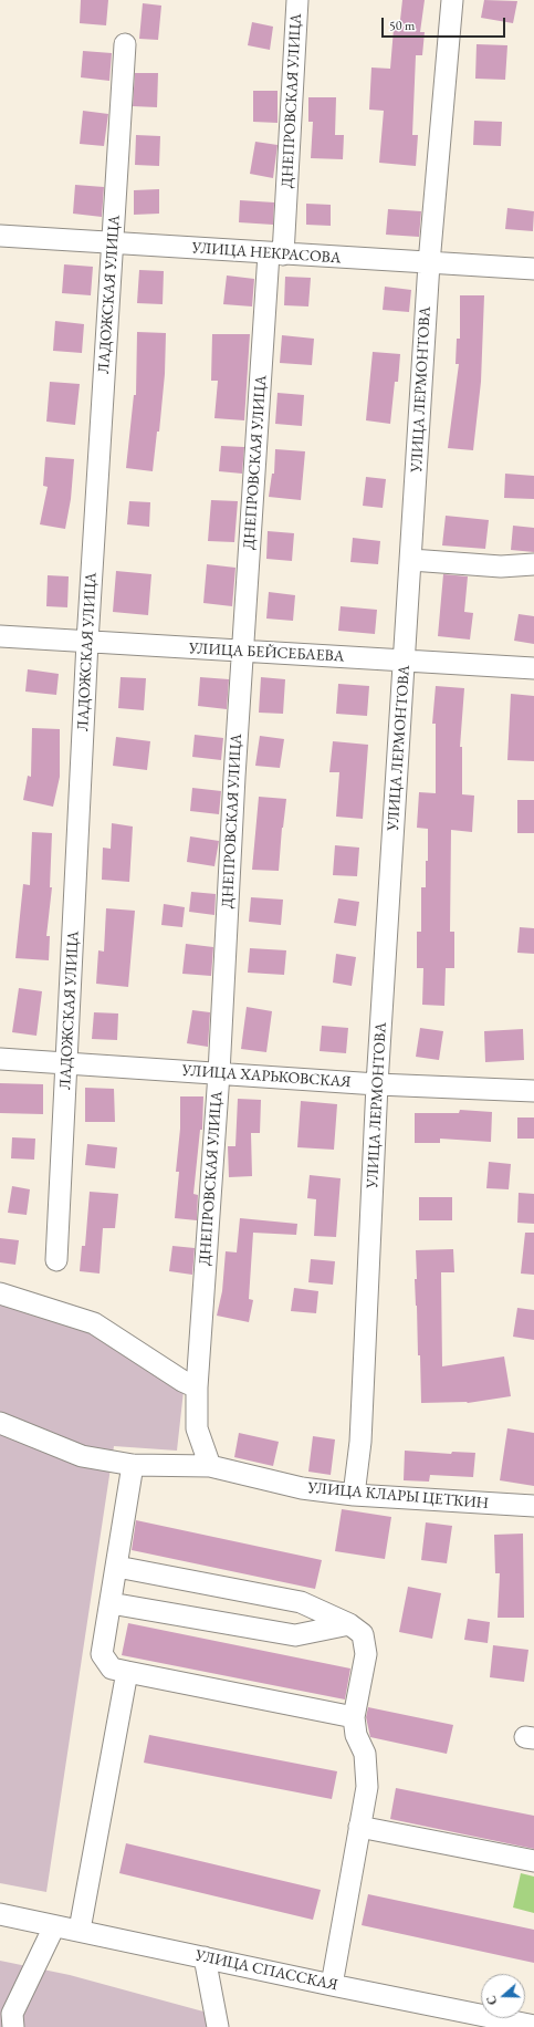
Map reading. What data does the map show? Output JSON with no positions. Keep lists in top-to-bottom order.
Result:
{
  "streets": {
    "street": [
      "ДНЕПРОВСКАЯ УЛИЦА",
      "УЛИЦА НЕКРАСОВА",
      "ЛАДОЖСКАЯ УЛИЦА",
      "УЛИЦА ЛЕРМОНТОВА",
      "УЛИЦА БЕЙСЕБАЕВА",
      "УЛИЦА ХАРЬКОВСКАЯ",
      "УЛИЦА КЛАРЫ ЦЕТКИН",
      "УЛИЦА СПАССКАЯ"
    ]
  },
  "crossings": [
    ["ДНЕПРОВСКАЯ УЛИЦА", "УЛИЦА НЕКРАСОВА"],
    ["ДНЕПРОВСКАЯ УЛИЦА", "УЛИЦА БЕЙСЕБАЕВА"],
    ["ДНЕПРОВСКАЯ УЛИЦА", "УЛИЦА ХАРЬКОВСКАЯ"],
    ["ДНЕПРОВСКАЯ УЛИЦА", "УЛИЦА КЛАРЫ ЦЕТКИН"],
    ["УЛИЦА НЕКРАСОВА", "ЛАДОЖСКАЯ УЛИЦА"],
    ["УЛИЦА НЕКРАСОВА", "УЛИЦА ЛЕРМОНТОВА"],
    ["ЛАДОЖСКАЯ УЛИЦА", "УЛИЦА БЕЙСЕБАЕВА"],
    ["ЛАДОЖСКАЯ УЛИЦА", "УЛИЦА ХАРЬКОВСКАЯ"],
    ["УЛИЦА ЛЕРМОНТОВА", "УЛИЦА БЕЙСЕБАЕВА"],
    ["УЛИЦА ЛЕРМОНТОВА", "УЛИЦА ХАРЬКОВСКАЯ"],
    ["УЛИЦА ЛЕРМОНТОВА", "УЛИЦА КЛАРЫ ЦЕТКИН"]
  ],
  "scale_bar": "50 m",
  "north": "left"
}
